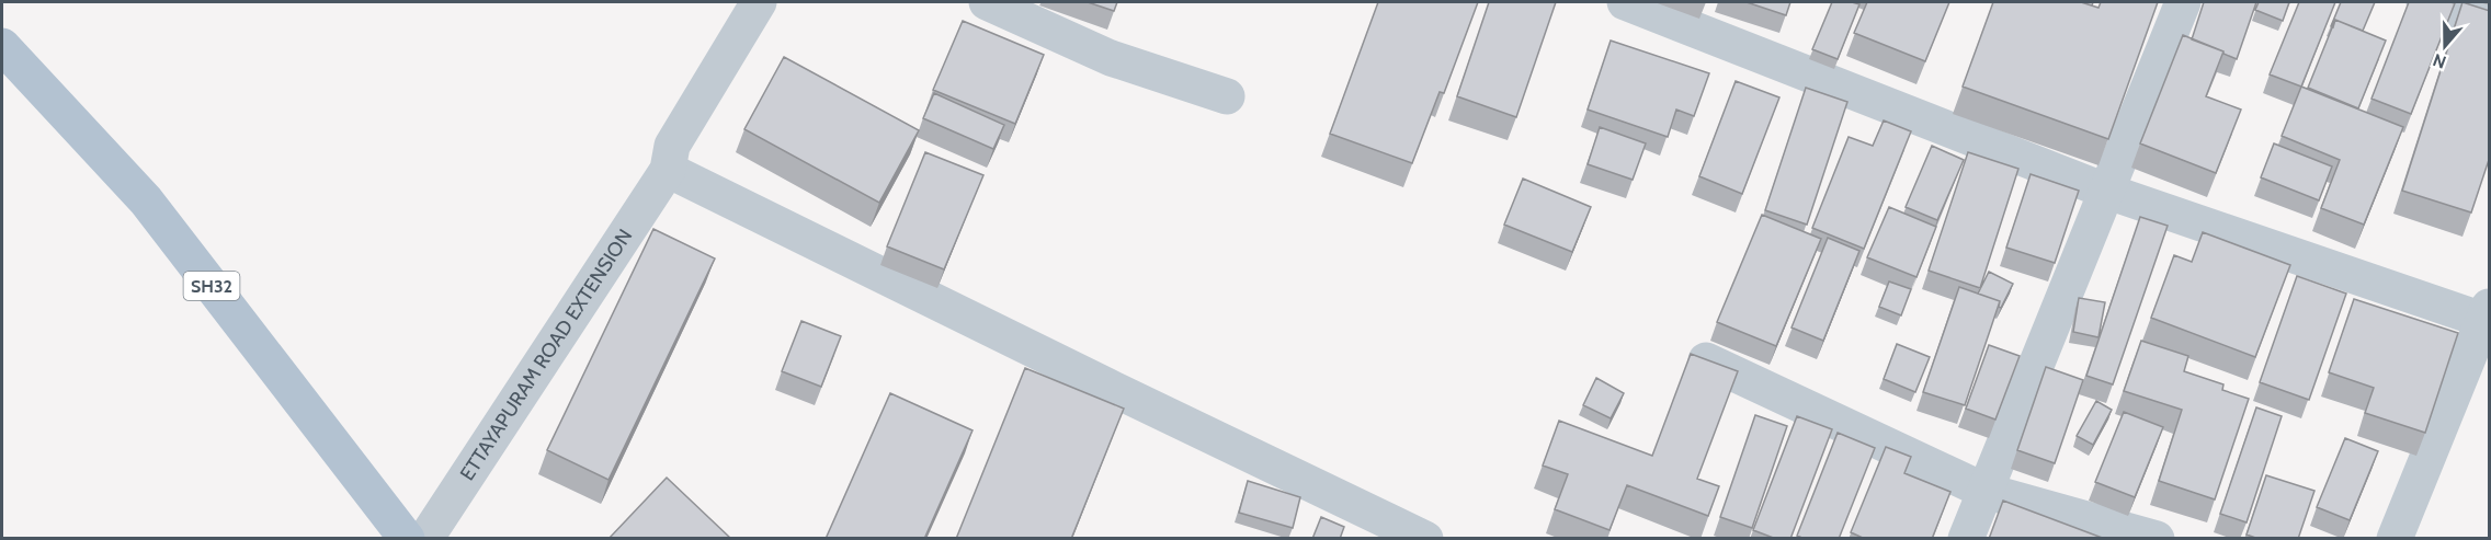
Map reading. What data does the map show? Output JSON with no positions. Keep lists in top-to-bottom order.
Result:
{
  "streets": {
    "main road": ["SH32"],
    "street": ["ETTAYAPURAM ROAD EXTENSION"]
  },
  "north": "bottom"
}
